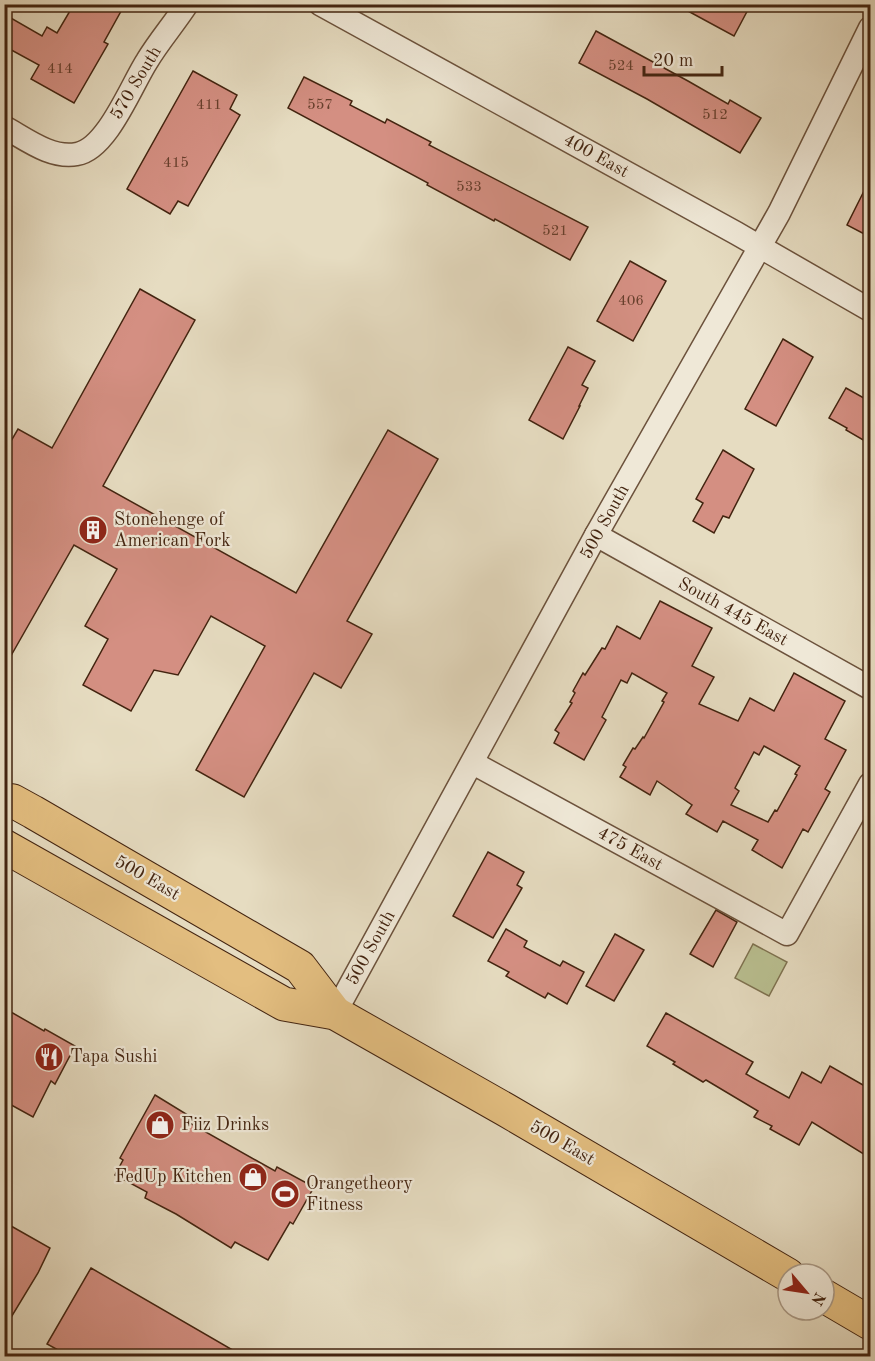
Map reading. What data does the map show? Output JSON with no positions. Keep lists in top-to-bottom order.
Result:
{
  "streets": {
    "main road": ["500 East"],
    "street": [
      "570 South",
      "400 East",
      "500 South",
      "South 445 East",
      "475 East"
    ]
  },
  "crossings": [
    ["400 East", "500 South"],
    ["500 South", "South 445 East"],
    ["500 South", "475 East"],
    ["500 South", "500 East"]
  ],
  "places": {
    "building": ["Stonehenge of American Fork"],
    "restaurant": ["Tapa Sushi"],
    "shop": ["Fiiz Drinks", "FedUp Kitchen"],
    "sports": ["Orangetheory Fitness"]
  },
  "house_numbers": [
    "524",
    "414",
    "411",
    "557",
    "512",
    "415",
    "533",
    "521",
    "406"
  ],
  "scale_bar": "20 m",
  "north": "bottom right"
}
